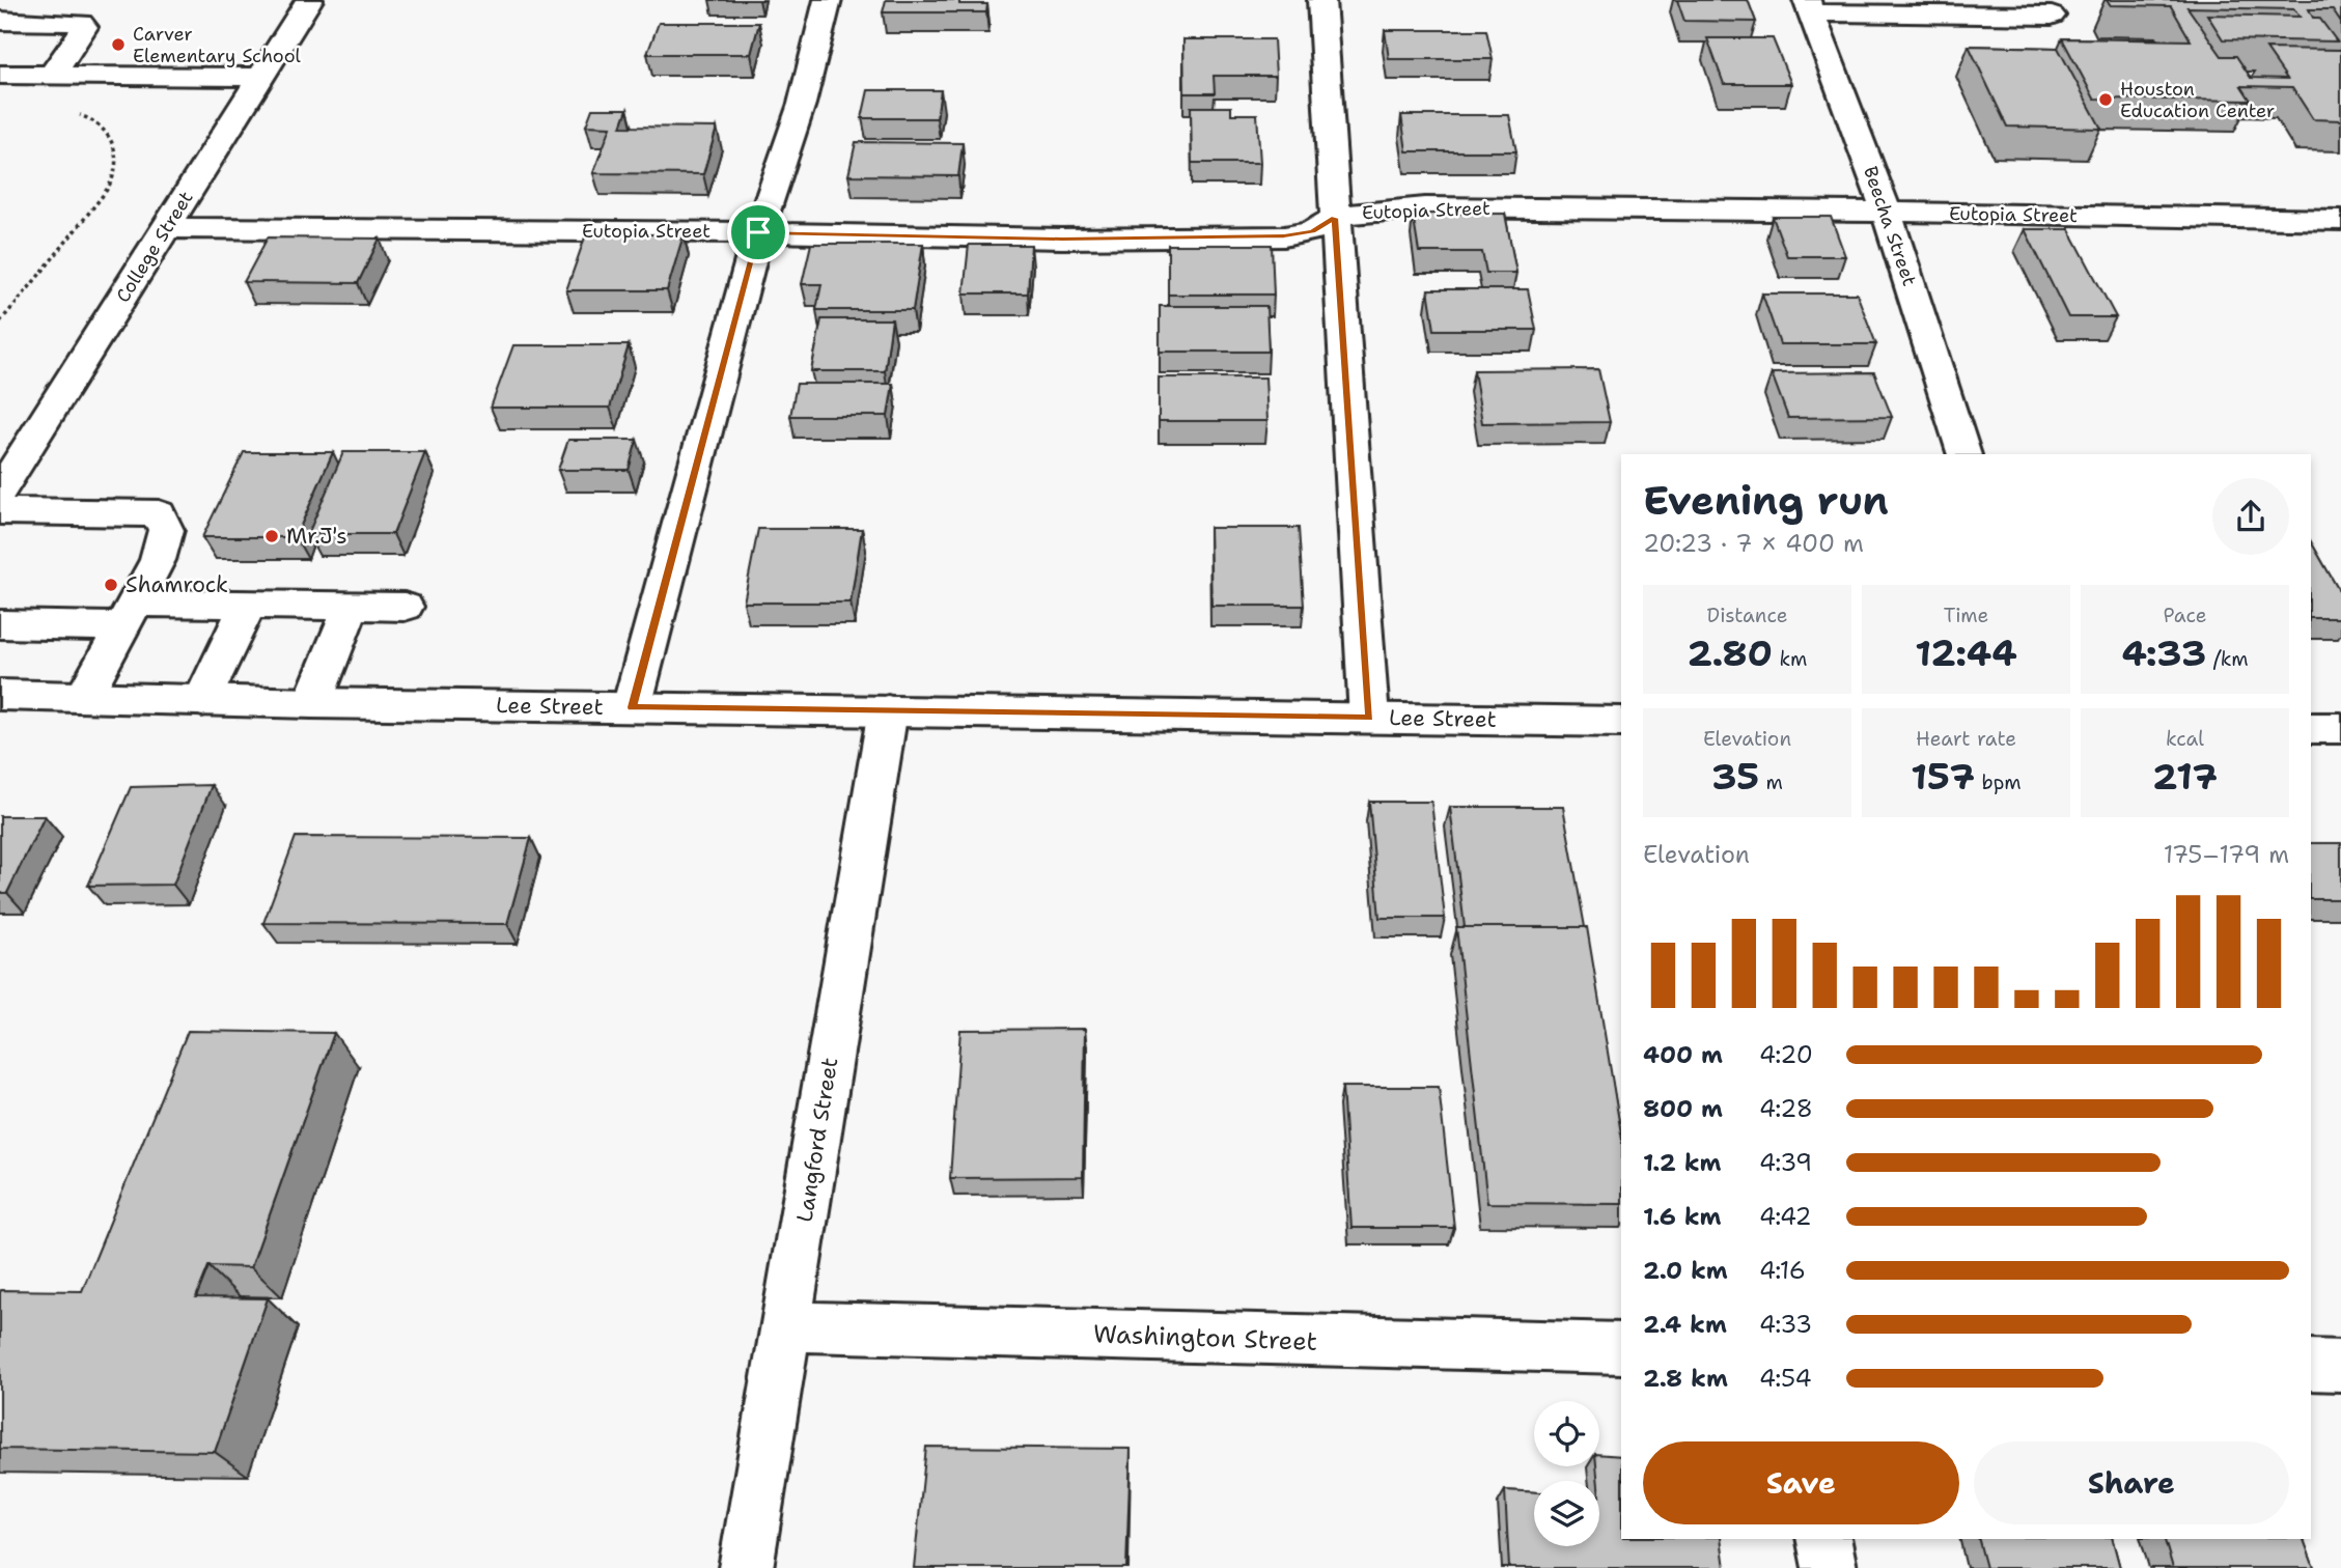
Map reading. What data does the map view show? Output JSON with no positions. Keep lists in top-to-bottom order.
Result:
{
  "streets": {
    "street": [
      "Eutopia Street",
      "Beecha Street",
      "College Street",
      "Lee Street",
      "Langford Street",
      "Washington Street"
    ]
  },
  "crossings": [
    ["Eutopia Street", "Beecha Street"],
    ["Eutopia Street", "College Street"],
    ["Lee Street", "Langford Street"],
    ["Langford Street", "Washington Street"]
  ],
  "places": [
    "Carver Elementary School",
    "Houston Education Center",
    "Mr.J's",
    "Shamrock"
  ],
  "page": {
    "heading": ["Evening run", "20:23 · 7 × 400 m"],
    "stats": [
      ["Distance", "2.80 km"],
      ["Time", "12:44"],
      ["Pace", "4:33 /km"],
      ["Elevation", "35 m"],
      ["Heart rate", "157 bpm"],
      ["kcal", "217"]
    ],
    "chart": ["Elevation", "175–179 m"],
    "list": [
      {
        "name": "400 m",
        "note": "4:20"
      },
      {
        "name": "800 m",
        "note": "4:28"
      },
      {
        "name": "1.2 km",
        "note": "4:39"
      },
      {
        "name": "1.6 km",
        "note": "4:42"
      },
      {
        "name": "2.0 km",
        "note": "4:16"
      },
      {
        "name": "2.4 km",
        "note": "4:33"
      },
      {
        "name": "2.8 km",
        "note": "4:54"
      }
    ],
    "buttons": ["Save", "Share"]
  }
}
